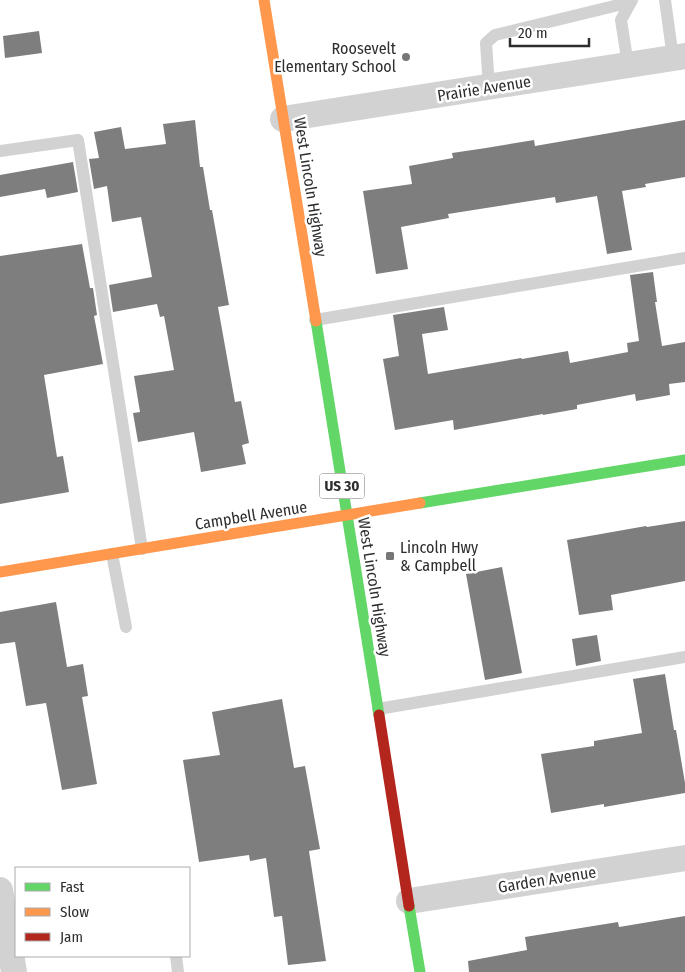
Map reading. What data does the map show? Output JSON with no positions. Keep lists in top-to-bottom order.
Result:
{
  "streets": {
    "main road": ["West Lincoln Highway", "US 30", "Campbell Avenue"],
    "street": ["Prairie Avenue", "Garden Avenue"]
  },
  "crossings": [
    ["Prairie Avenue", "West Lincoln Highway"],
    ["West Lincoln Highway", "Campbell Avenue"],
    ["West Lincoln Highway", "Garden Avenue"]
  ],
  "places": {
    "other": ["Roosevelt Elementary School"],
    "transit": ["Lincoln Hwy & Campbell"]
  },
  "legend": ["Fast", "Slow", "Jam"],
  "scale_bar": "20 m"
}
